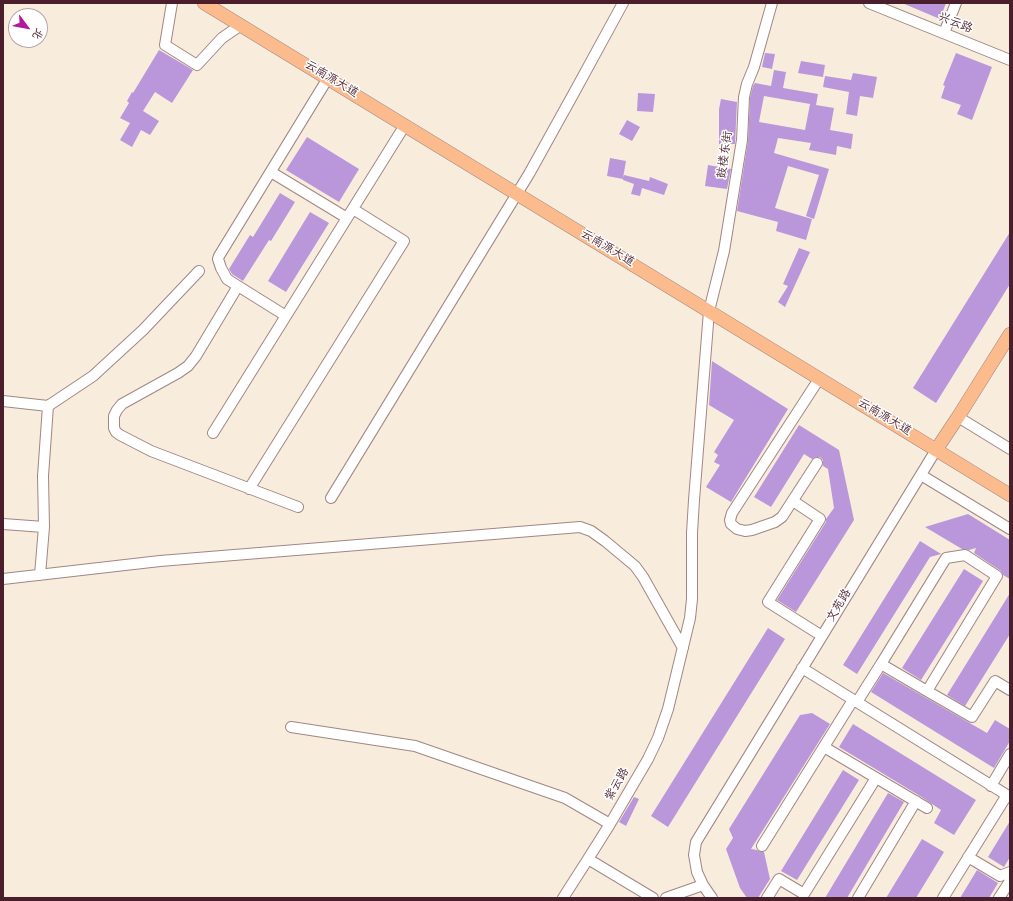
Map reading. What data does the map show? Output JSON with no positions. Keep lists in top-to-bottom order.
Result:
{
  "streets": {
    "main road": ["云南源大道", "文苑路"],
    "street": ["兴云路", "鼓楼东街", "紫云路"]
  },
  "crossings": [
    ["云南源大道", "鼓楼东街"],
    ["云南源大道", "文苑路"],
    ["鼓楼东街", "紫云路"]
  ],
  "north": "bottom right"
}
